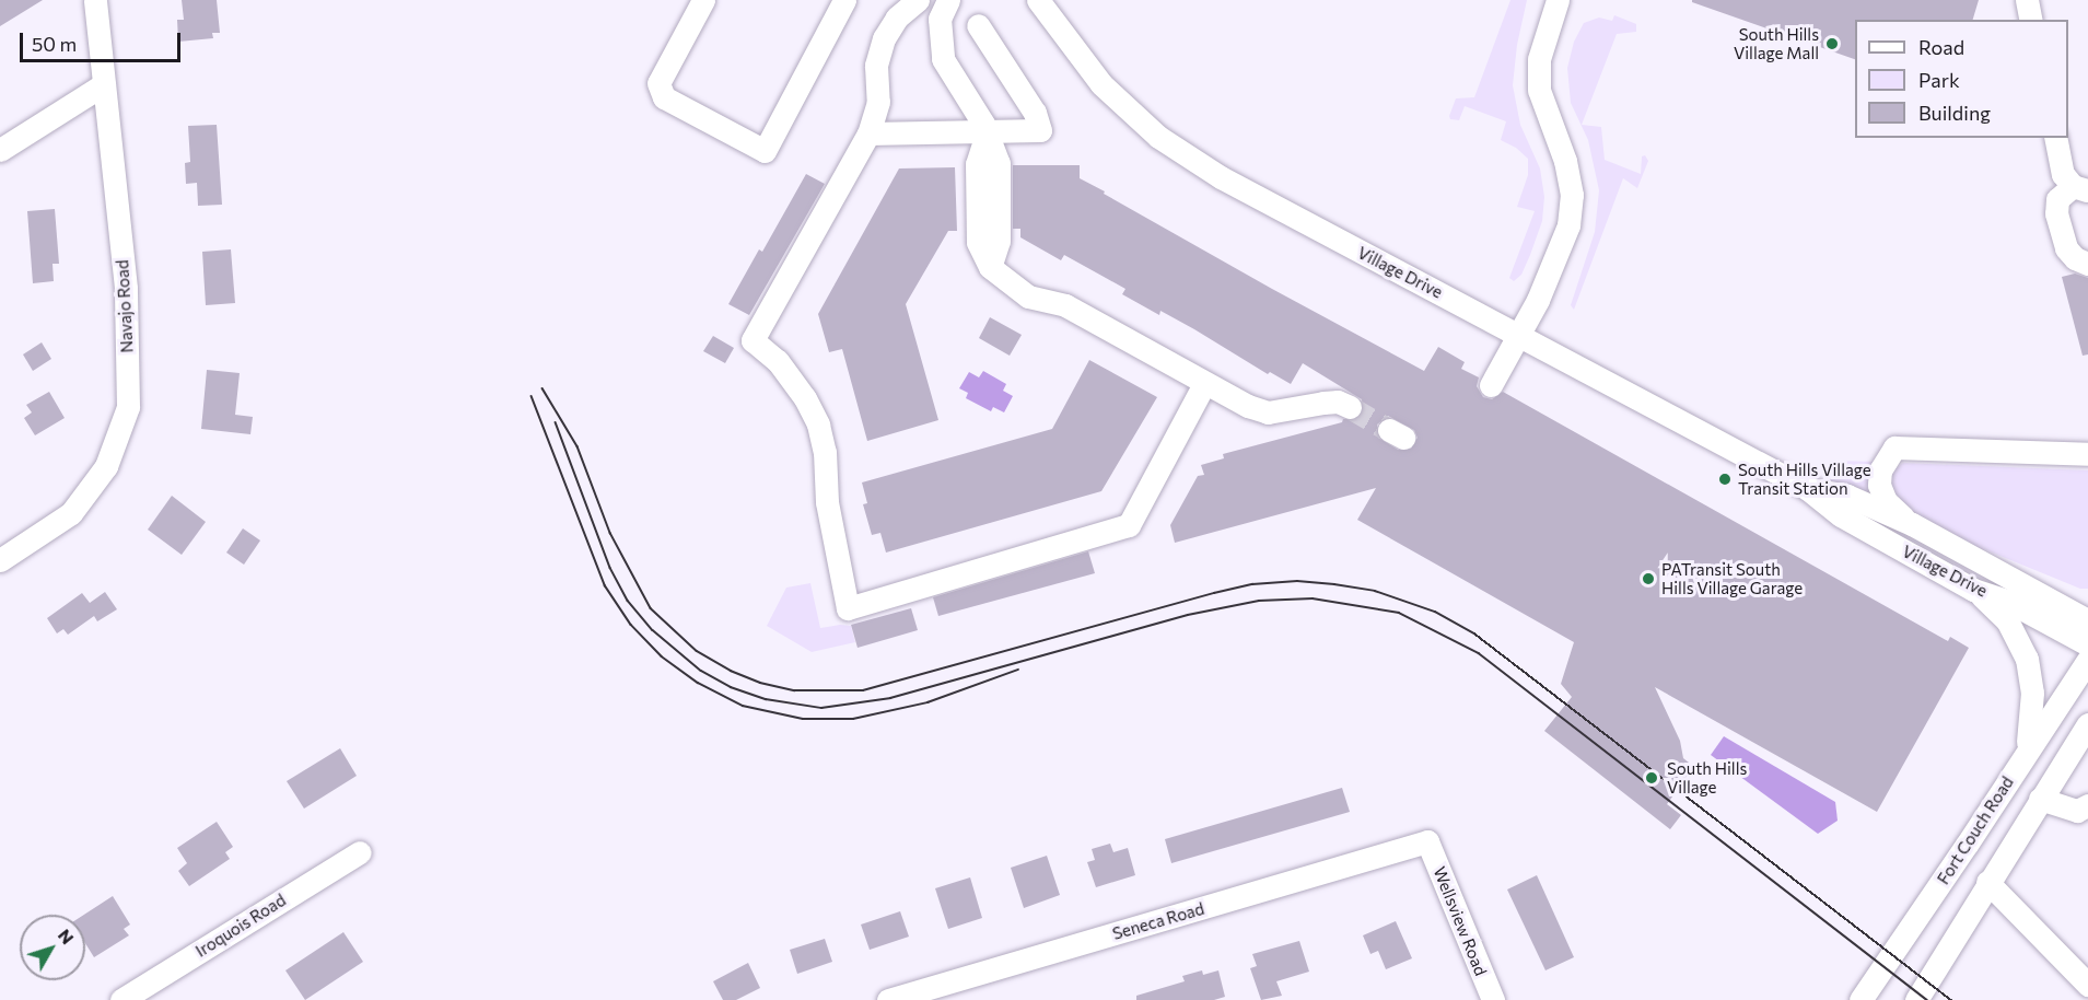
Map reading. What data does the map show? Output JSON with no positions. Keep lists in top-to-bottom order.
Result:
{
  "streets": {
    "street": [
      "Village Drive",
      "Navajo Road",
      "Fort Couch Road",
      "Seneca Road",
      "Wellsview Road",
      "Iroquois Road"
    ]
  },
  "crossings": [
    ["Seneca Road", "Wellsview Road"]
  ],
  "places": [
    "South Hills Village Mall",
    "South Hills Village Transit Station",
    "PATransit South Hills Village Garage",
    "South Hills Village"
  ],
  "legend": ["Road", "Park", "Building"],
  "scale_bar": "50 m",
  "north": "top right"
}
